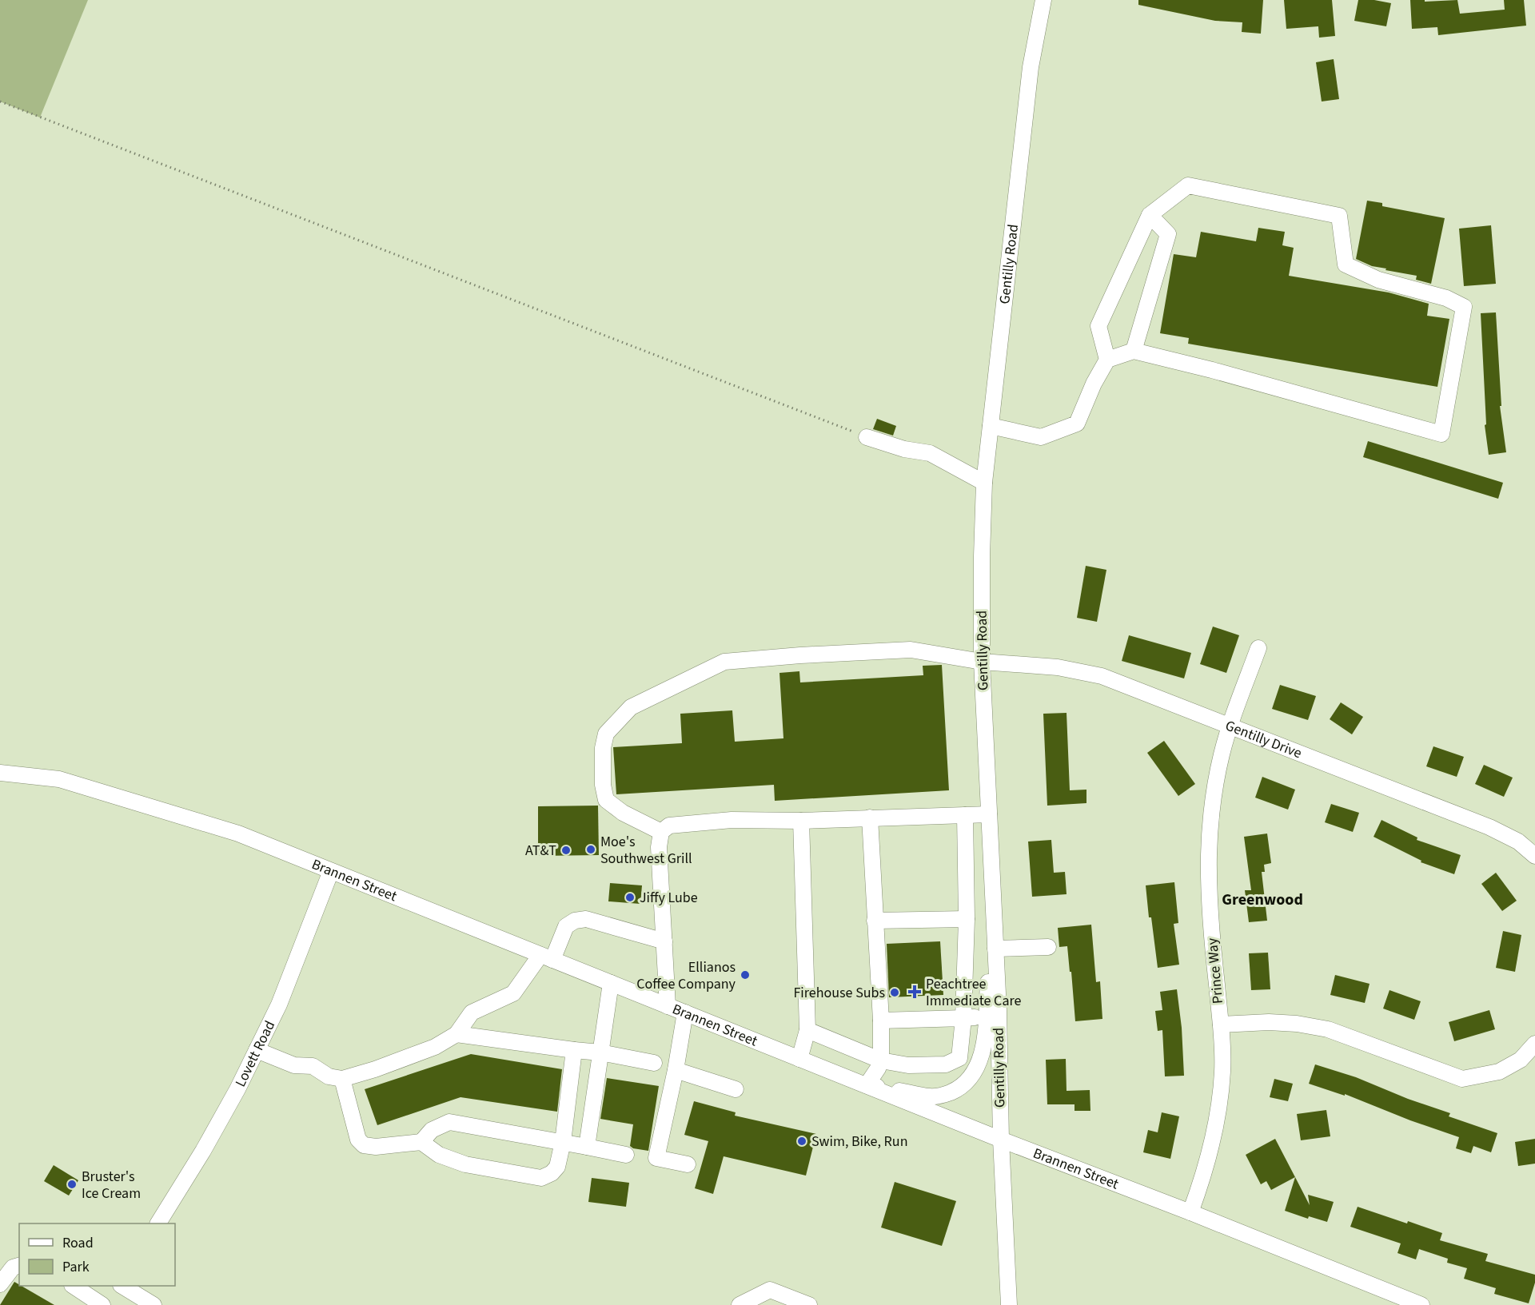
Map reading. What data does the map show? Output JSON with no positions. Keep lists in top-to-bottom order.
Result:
{
  "streets": {
    "street": [
      "Gentilly Road",
      "Gentilly Drive",
      "Brannen Street",
      "Prince Way",
      "Lovett Road"
    ]
  },
  "crossings": [
    ["Gentilly Road", "Gentilly Drive"],
    ["Gentilly Road", "Brannen Street"],
    ["Gentilly Drive", "Prince Way"],
    ["Brannen Street", "Prince Way"],
    ["Brannen Street", "Lovett Road"]
  ],
  "districts": ["Greenwood"],
  "places": {
    "other": [
      "Moe's Southwest Grill",
      "AT&T",
      "Jiffy Lube",
      "Ellianos Coffee Company",
      "Firehouse Subs",
      "Swim, Bike, Run",
      "Bruster's Ice Cream"
    ],
    "health": ["Peachtree Immediate Care"]
  },
  "legend": ["Road", "Park"]
}
